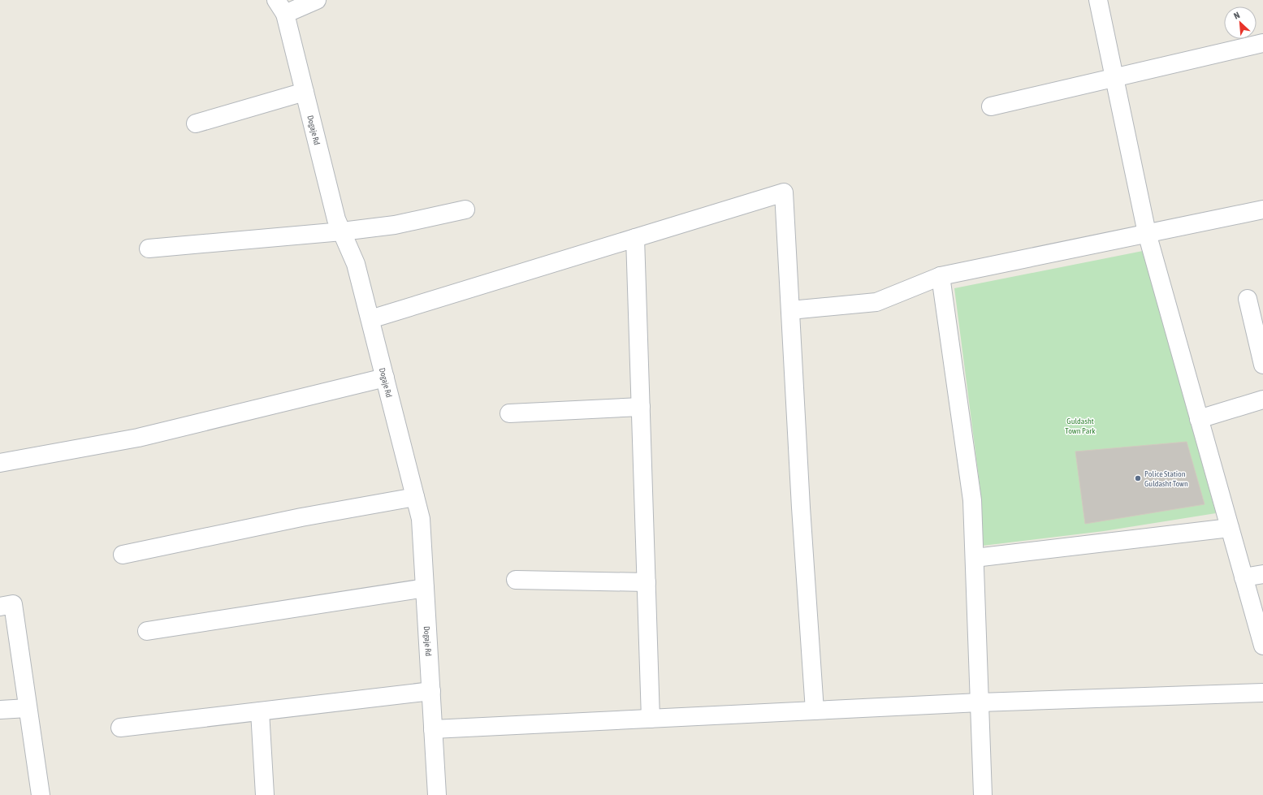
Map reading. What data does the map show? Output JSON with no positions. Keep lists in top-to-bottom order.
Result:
{
  "streets": {
    "street": ["Dogaje Rd"]
  },
  "parks": ["Guldasht Town Park"],
  "places": ["Police Station Guldasht Town"],
  "north": "top left"
}
